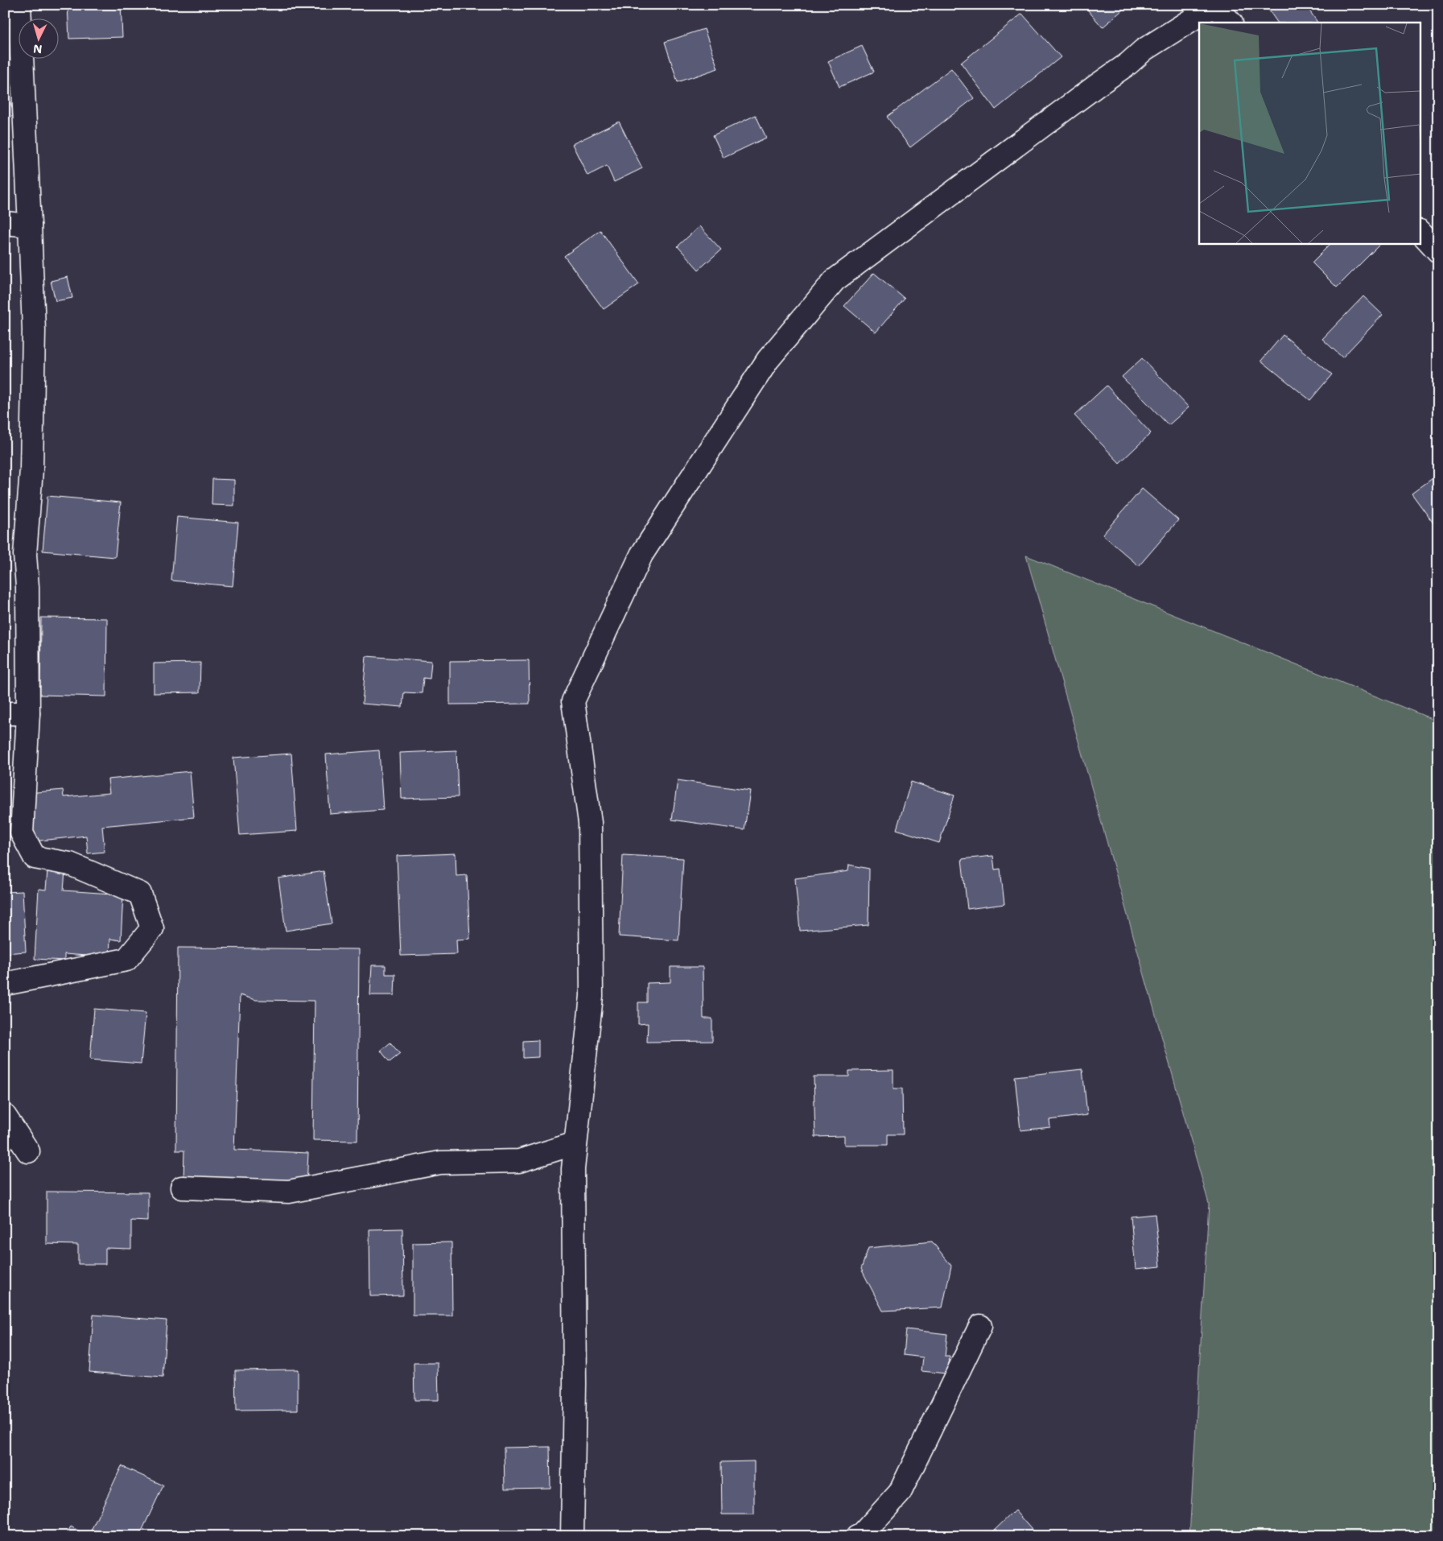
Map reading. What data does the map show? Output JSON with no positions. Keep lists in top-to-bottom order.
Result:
{
  "north": "bottom"
}
